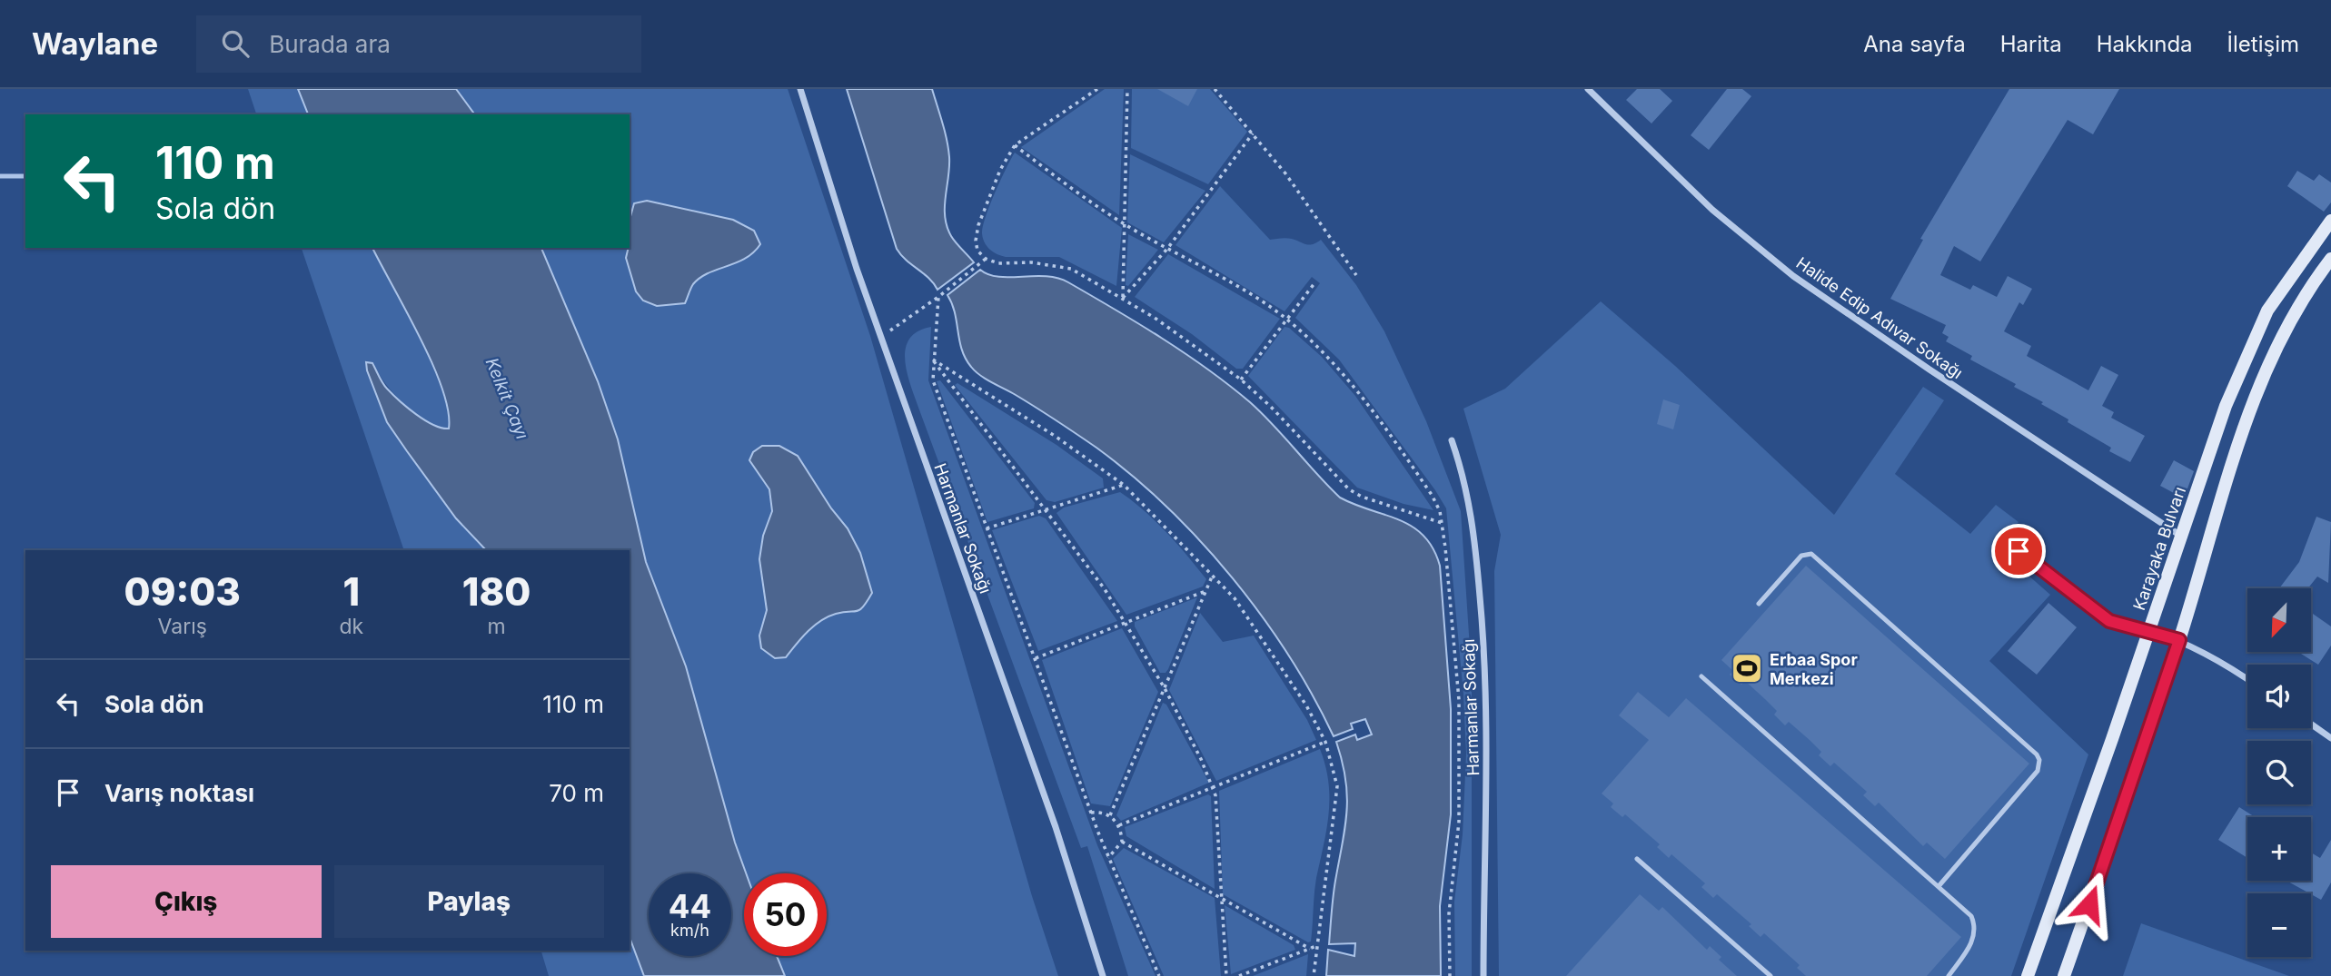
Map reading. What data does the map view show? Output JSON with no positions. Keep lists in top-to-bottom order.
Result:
{
  "streets": {
    "main road": ["Karayaka Bulvarı"],
    "street": ["Halide Edip Adıvar Sokağı", "Harmanlar Sokağı"]
  },
  "crossings": [
    ["Halide Edip Adıvar Sokağı", "Karayaka Bulvarı"]
  ],
  "water": ["Kelkit Çayı"],
  "places": {
    "sports": ["Erbaa Spor Merkezi"]
  },
  "north": "bottom left",
  "page": {
    "header": "Waylane",
    "search": "Burada ara",
    "nav": [
      "Ana sayfa",
      "Harita",
      "Hakkında",
      "İletişim"
    ],
    "turn": ["110 m", "Sola dön"],
    "eta": [
      "09:03",
      "Varış",
      "1",
      "dk",
      "180",
      "m"
    ],
    "map_buttons": ["+", "−"],
    "list": [
      {
        "name": "Sola dön",
        "value": "110 m"
      },
      {
        "name": "Varış noktası",
        "value": "70 m"
      }
    ],
    "buttons": ["Çıkış", "Paylaş"],
    "speed": "44 km/h",
    "limit": "50"
  }
}
